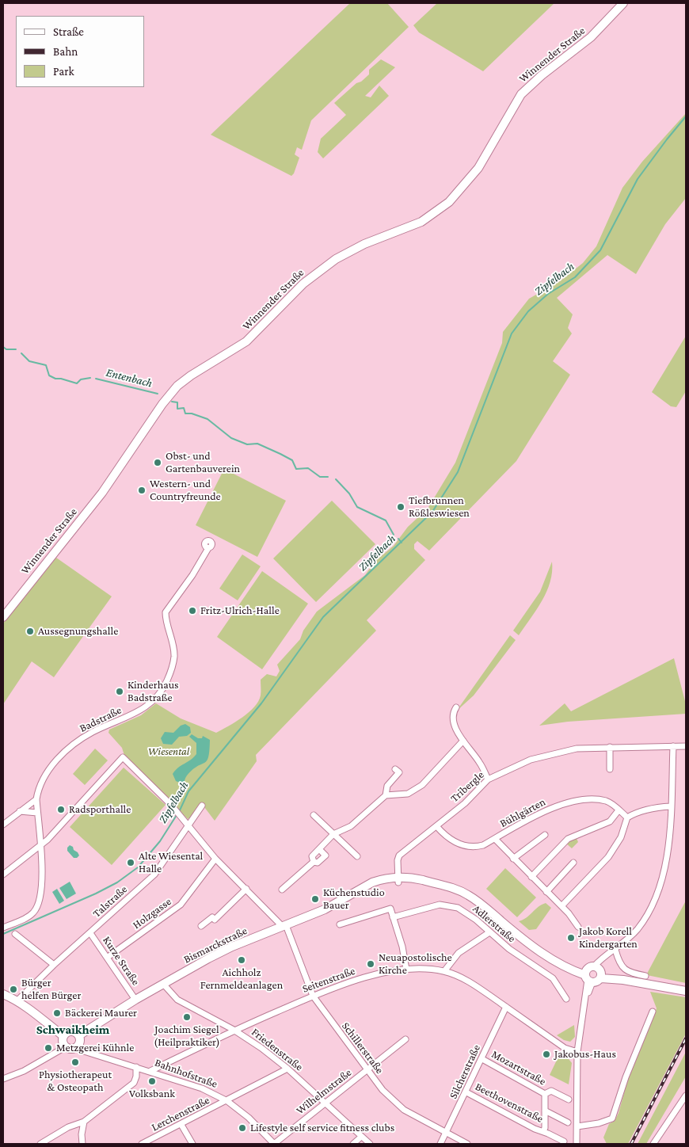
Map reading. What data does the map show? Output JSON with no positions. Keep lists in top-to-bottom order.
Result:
{
  "streets": {
    "main road": ["Winnender Straße", "Bismarckstraße"],
    "street": [
      "Badstraße",
      "Tribergle",
      "Bühlgärten",
      "Talstraße",
      "Holzgasse",
      "Adlerstraße",
      "Kurze Straße",
      "Seitenstraße",
      "Schillerstraße",
      "Friedenstraße",
      "Mozartstraße",
      "Silcherstraße",
      "Bahnhofstraße",
      "Wilhelmstraße",
      "Beethovenstraße",
      "Lerchenstraße"
    ]
  },
  "crossings": [
    ["Badstraße", "Schillerstraße"],
    ["Tribergle", "Bühlgärten"],
    ["Tribergle", "Bismarckstraße"],
    ["Talstraße", "Kurze Straße"],
    ["Talstraße", "Schillerstraße"],
    ["Holzgasse", "Kurze Straße"],
    ["Holzgasse", "Schillerstraße"],
    ["Bismarckstraße", "Kurze Straße"],
    ["Bismarckstraße", "Schillerstraße"],
    ["Bismarckstraße", "Friedenstraße"],
    ["Bismarckstraße", "Bahnhofstraße"],
    ["Seitenstraße", "Schillerstraße"],
    ["Seitenstraße", "Friedenstraße"],
    ["Seitenstraße", "Silcherstraße"],
    ["Seitenstraße", "Bahnhofstraße"],
    ["Schillerstraße", "Silcherstraße"],
    ["Schillerstraße", "Wilhelmstraße"],
    ["Friedenstraße", "Wilhelmstraße"],
    ["Friedenstraße", "Lerchenstraße"],
    ["Mozartstraße", "Silcherstraße"],
    ["Mozartstraße", "Beethovenstraße"],
    ["Silcherstraße", "Beethovenstraße"],
    ["Bahnhofstraße", "Wilhelmstraße"],
    ["Bahnhofstraße", "Lerchenstraße"]
  ],
  "districts": ["Schwaikheim"],
  "water": ["Zipfelbach", "Entenbach"],
  "parks": ["Wiesental"],
  "places": [
    "Obst- und Gartenbauverein",
    "Western- und Countryfreunde",
    "Tiefbrunnen Rößleswiesen",
    "Fritz-Ulrich-Halle",
    "Aussegnungshalle",
    "Kinderhaus Badstraße",
    "Radsporthalle",
    "Alte Wiesental Halle",
    "Küchenstudio Bauer",
    "Jakob Korell Kindergarten",
    "Aichholz Fernmeldeanlagen",
    "Neuapostolische Kirche",
    "Bürger helfen Bürger",
    "Bäckerei Maurer",
    "Joachim Siegel (Heilpraktiker)",
    "Metzgerei Kühnle",
    "Jakobus-Haus",
    "Physiotherapeut & Osteopath",
    "Volksbank",
    "Lifestyle self service fitness clubs"
  ],
  "legend": ["Straße", "Bahn", "Park"]
}
